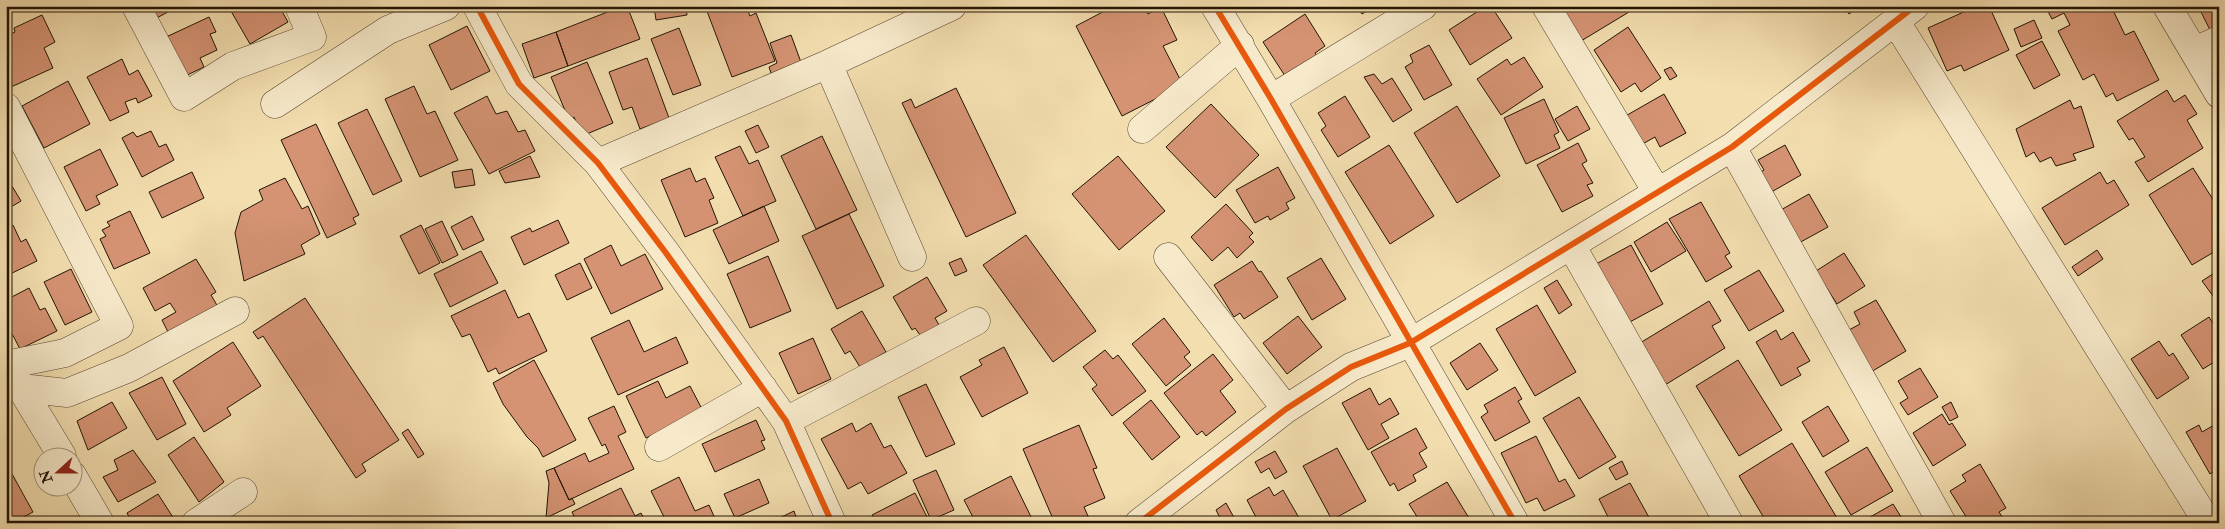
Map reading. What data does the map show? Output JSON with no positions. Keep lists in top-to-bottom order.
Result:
{
  "north": "left"
}
